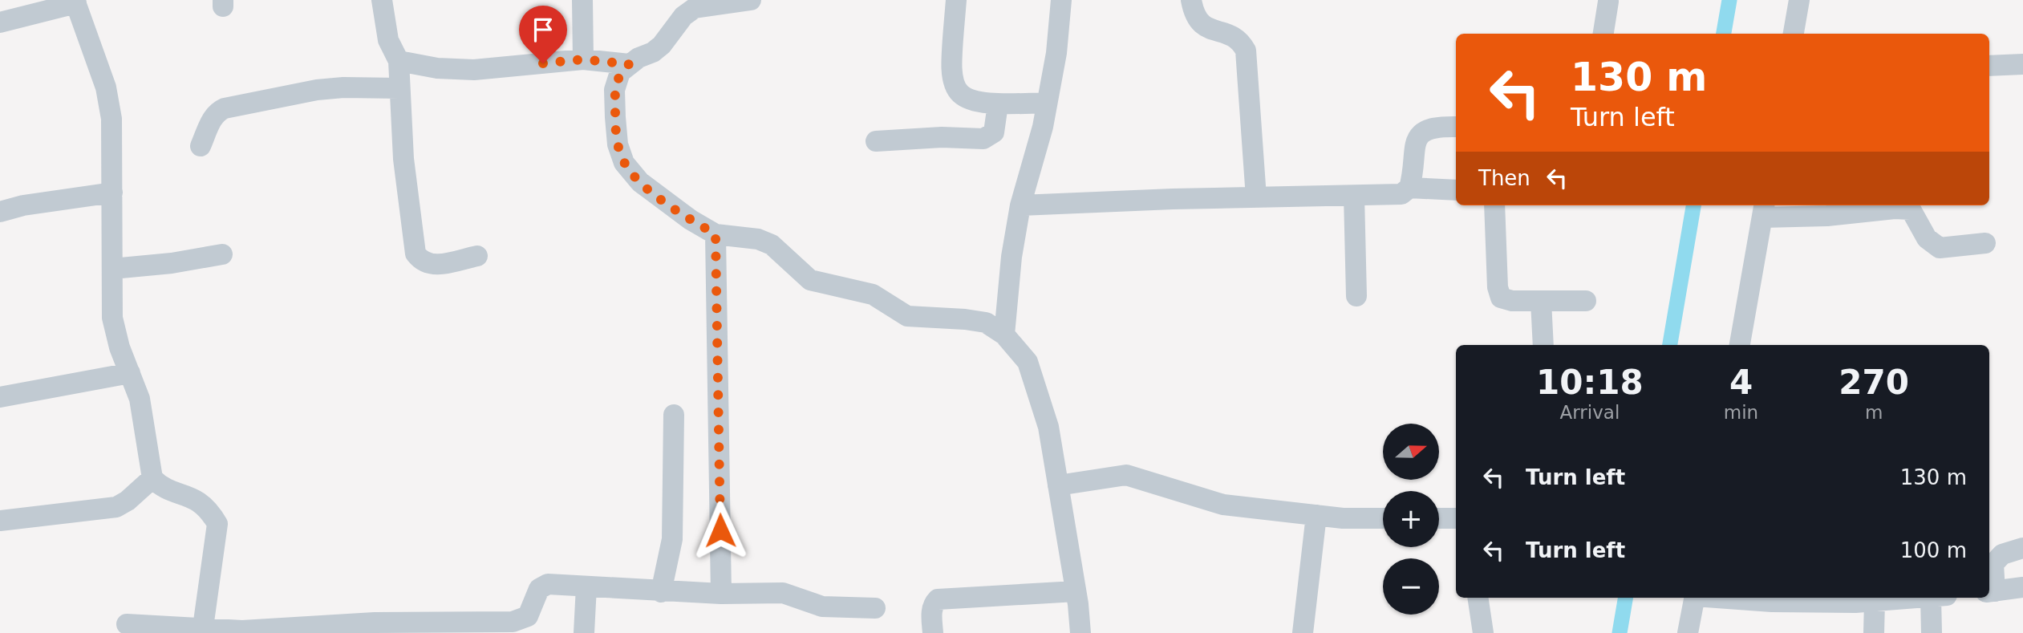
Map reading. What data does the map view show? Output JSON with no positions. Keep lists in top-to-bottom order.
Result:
{
  "north": "right",
  "page": {
    "turn": ["130 m", "Turn left"],
    "then": "Then",
    "eta": [
      "10:18",
      "Arrival",
      "4",
      "min",
      "270",
      "m"
    ],
    "map_buttons": ["+", "−"],
    "list": [
      {
        "name": "Turn left",
        "value": "130 m"
      },
      {
        "name": "Turn left",
        "value": "100 m"
      }
    ]
  }
}
